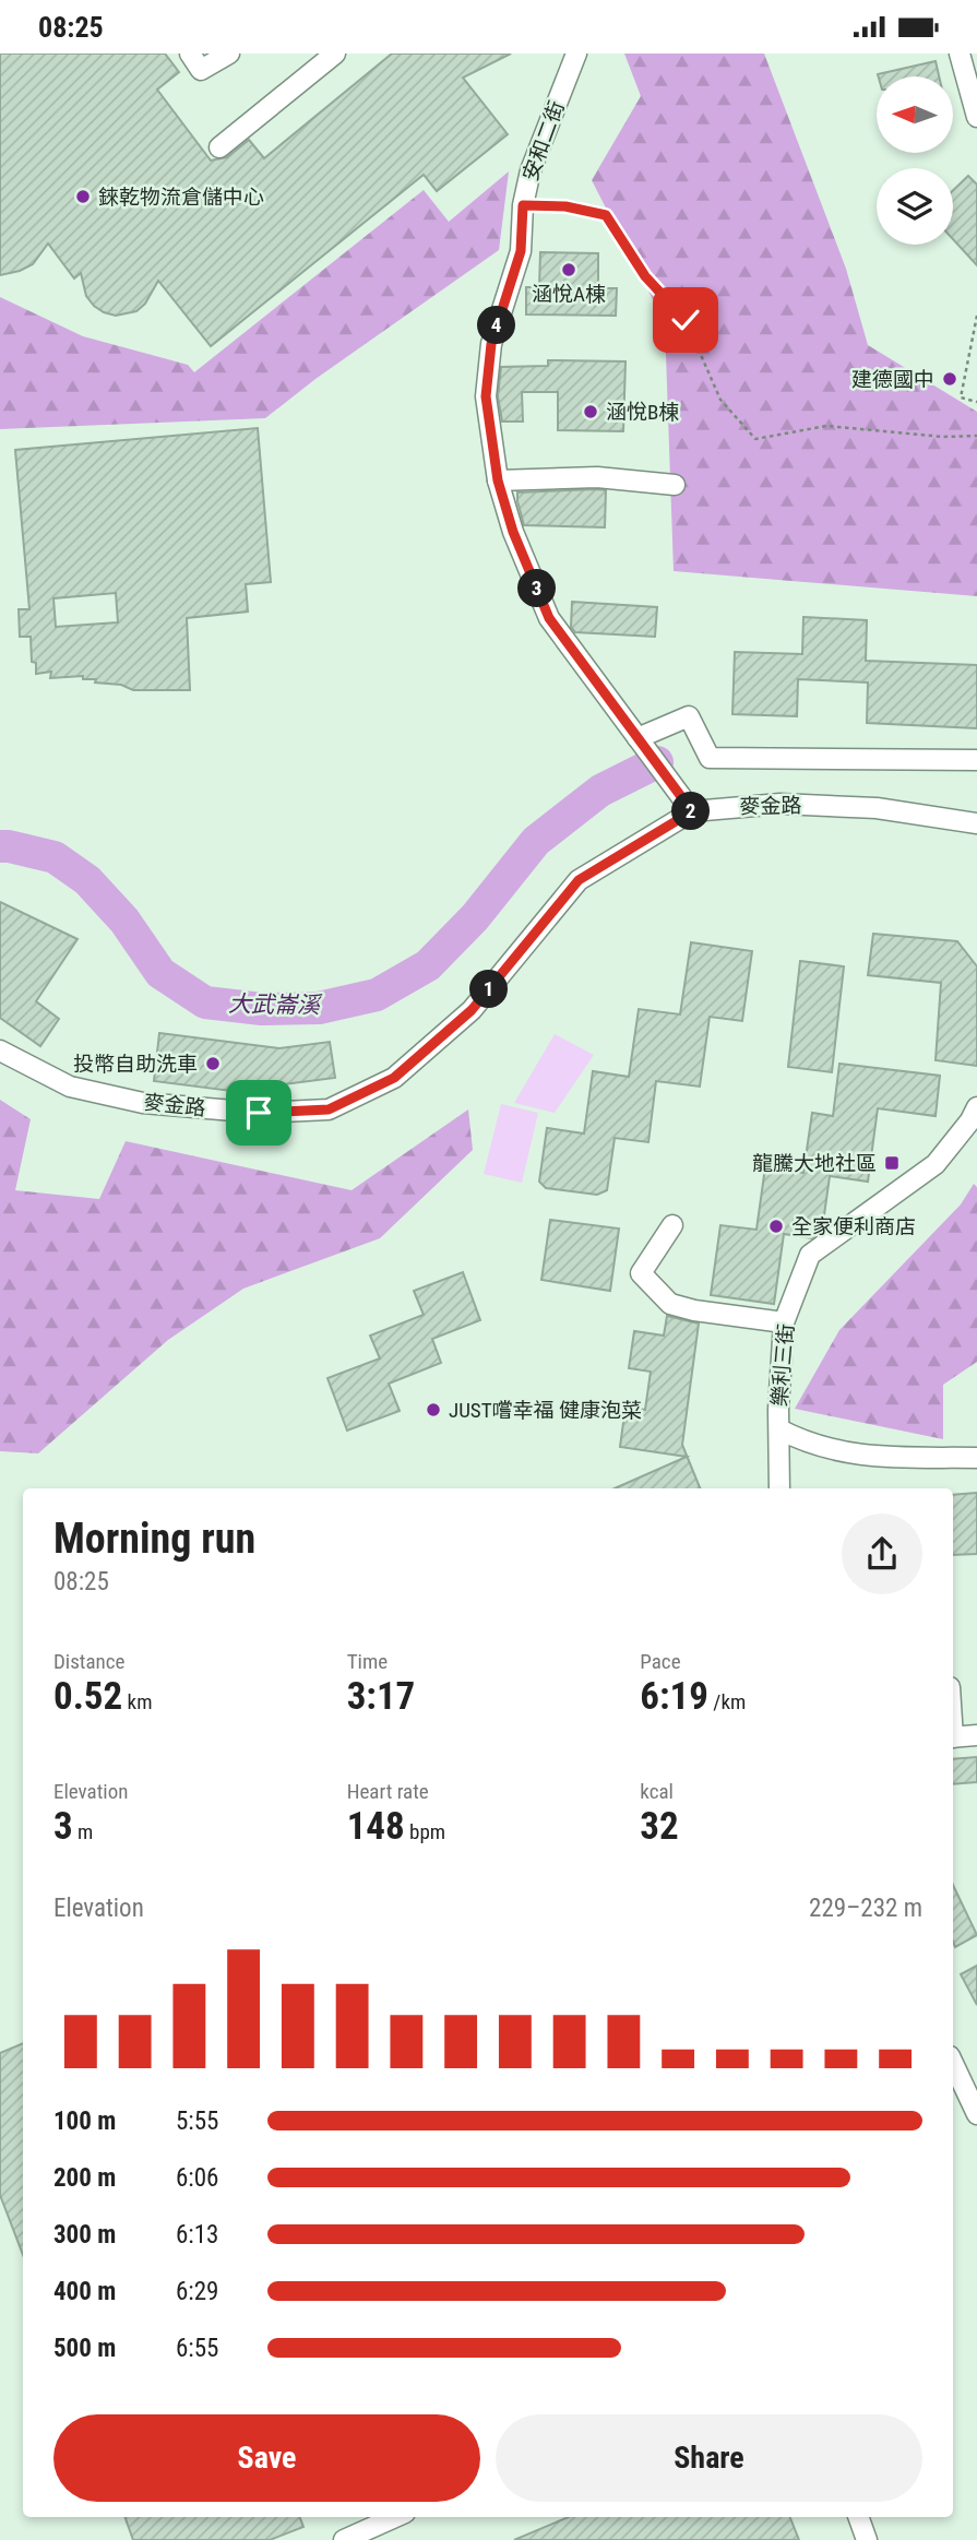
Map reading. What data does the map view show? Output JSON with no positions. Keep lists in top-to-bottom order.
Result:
{
  "streets": {
    "street": ["安和二街", "麥金路", "樂利三街"]
  },
  "crossings": [
    ["安和二街", "麥金路"]
  ],
  "water": ["大武崙溪"],
  "places": {
    "other": [
      "錸乾物流倉儲中心",
      "涵悅A棟",
      "建德國中",
      "涵悅B棟",
      "投幣自助洗車",
      "全家便利商店",
      "JUST嚐幸福 健康泡菜"
    ],
    "transit": ["龍騰大地社區"]
  },
  "north": "left",
  "page": {
    "status": "08:25",
    "pins": [
      "4",
      "3",
      "2",
      "1"
    ],
    "heading": ["Morning run", "08:25"],
    "stats": [
      ["Distance", "0.52 km"],
      ["Time", "3:17"],
      ["Pace", "6:19 /km"],
      ["Elevation", "3 m"],
      ["Heart rate", "148 bpm"],
      ["kcal", "32"]
    ],
    "chart": ["Elevation", "229–232 m"],
    "list": [
      {
        "name": "100 m",
        "note": "5:55"
      },
      {
        "name": "200 m",
        "note": "6:06"
      },
      {
        "name": "300 m",
        "note": "6:13"
      },
      {
        "name": "400 m",
        "note": "6:29"
      },
      {
        "name": "500 m",
        "note": "6:55"
      }
    ],
    "buttons": ["Save", "Share"]
  }
}
